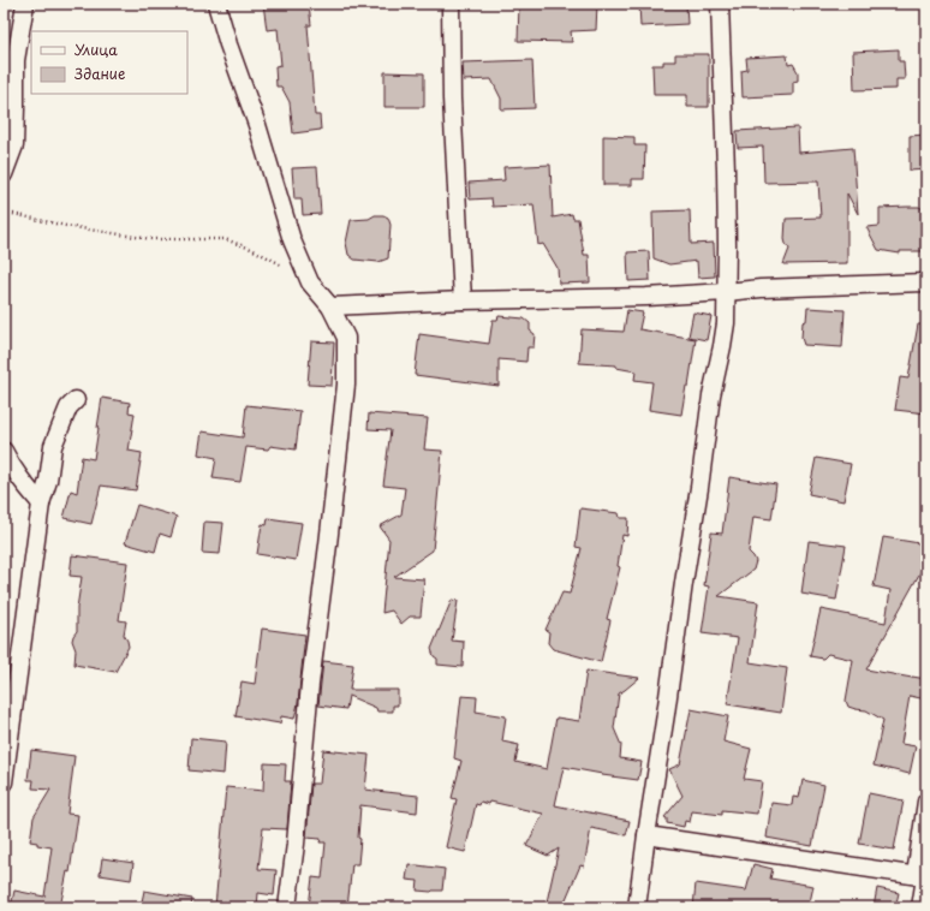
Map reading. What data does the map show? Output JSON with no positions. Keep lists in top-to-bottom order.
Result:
{
  "legend": ["Улица", "Здание"]
}
